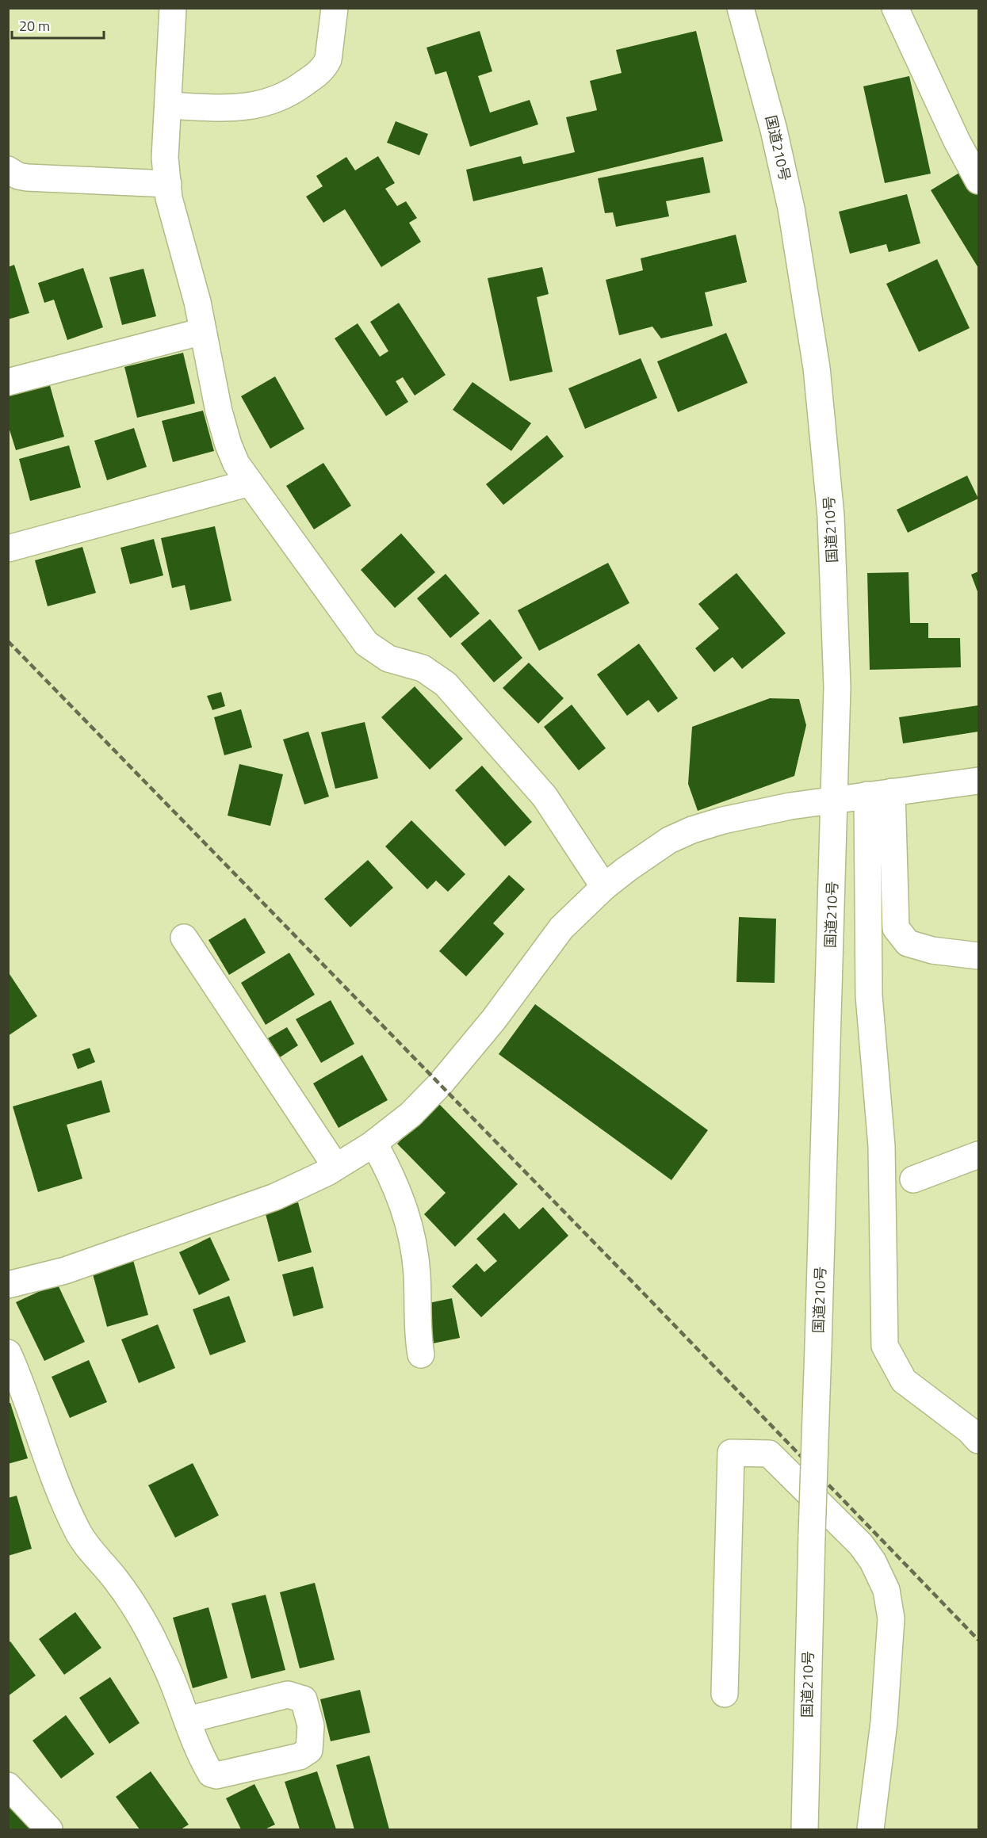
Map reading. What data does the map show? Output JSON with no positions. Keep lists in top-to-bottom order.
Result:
{
  "streets": {
    "main road": ["国道210号"]
  },
  "scale_bar": "20 m"
}
